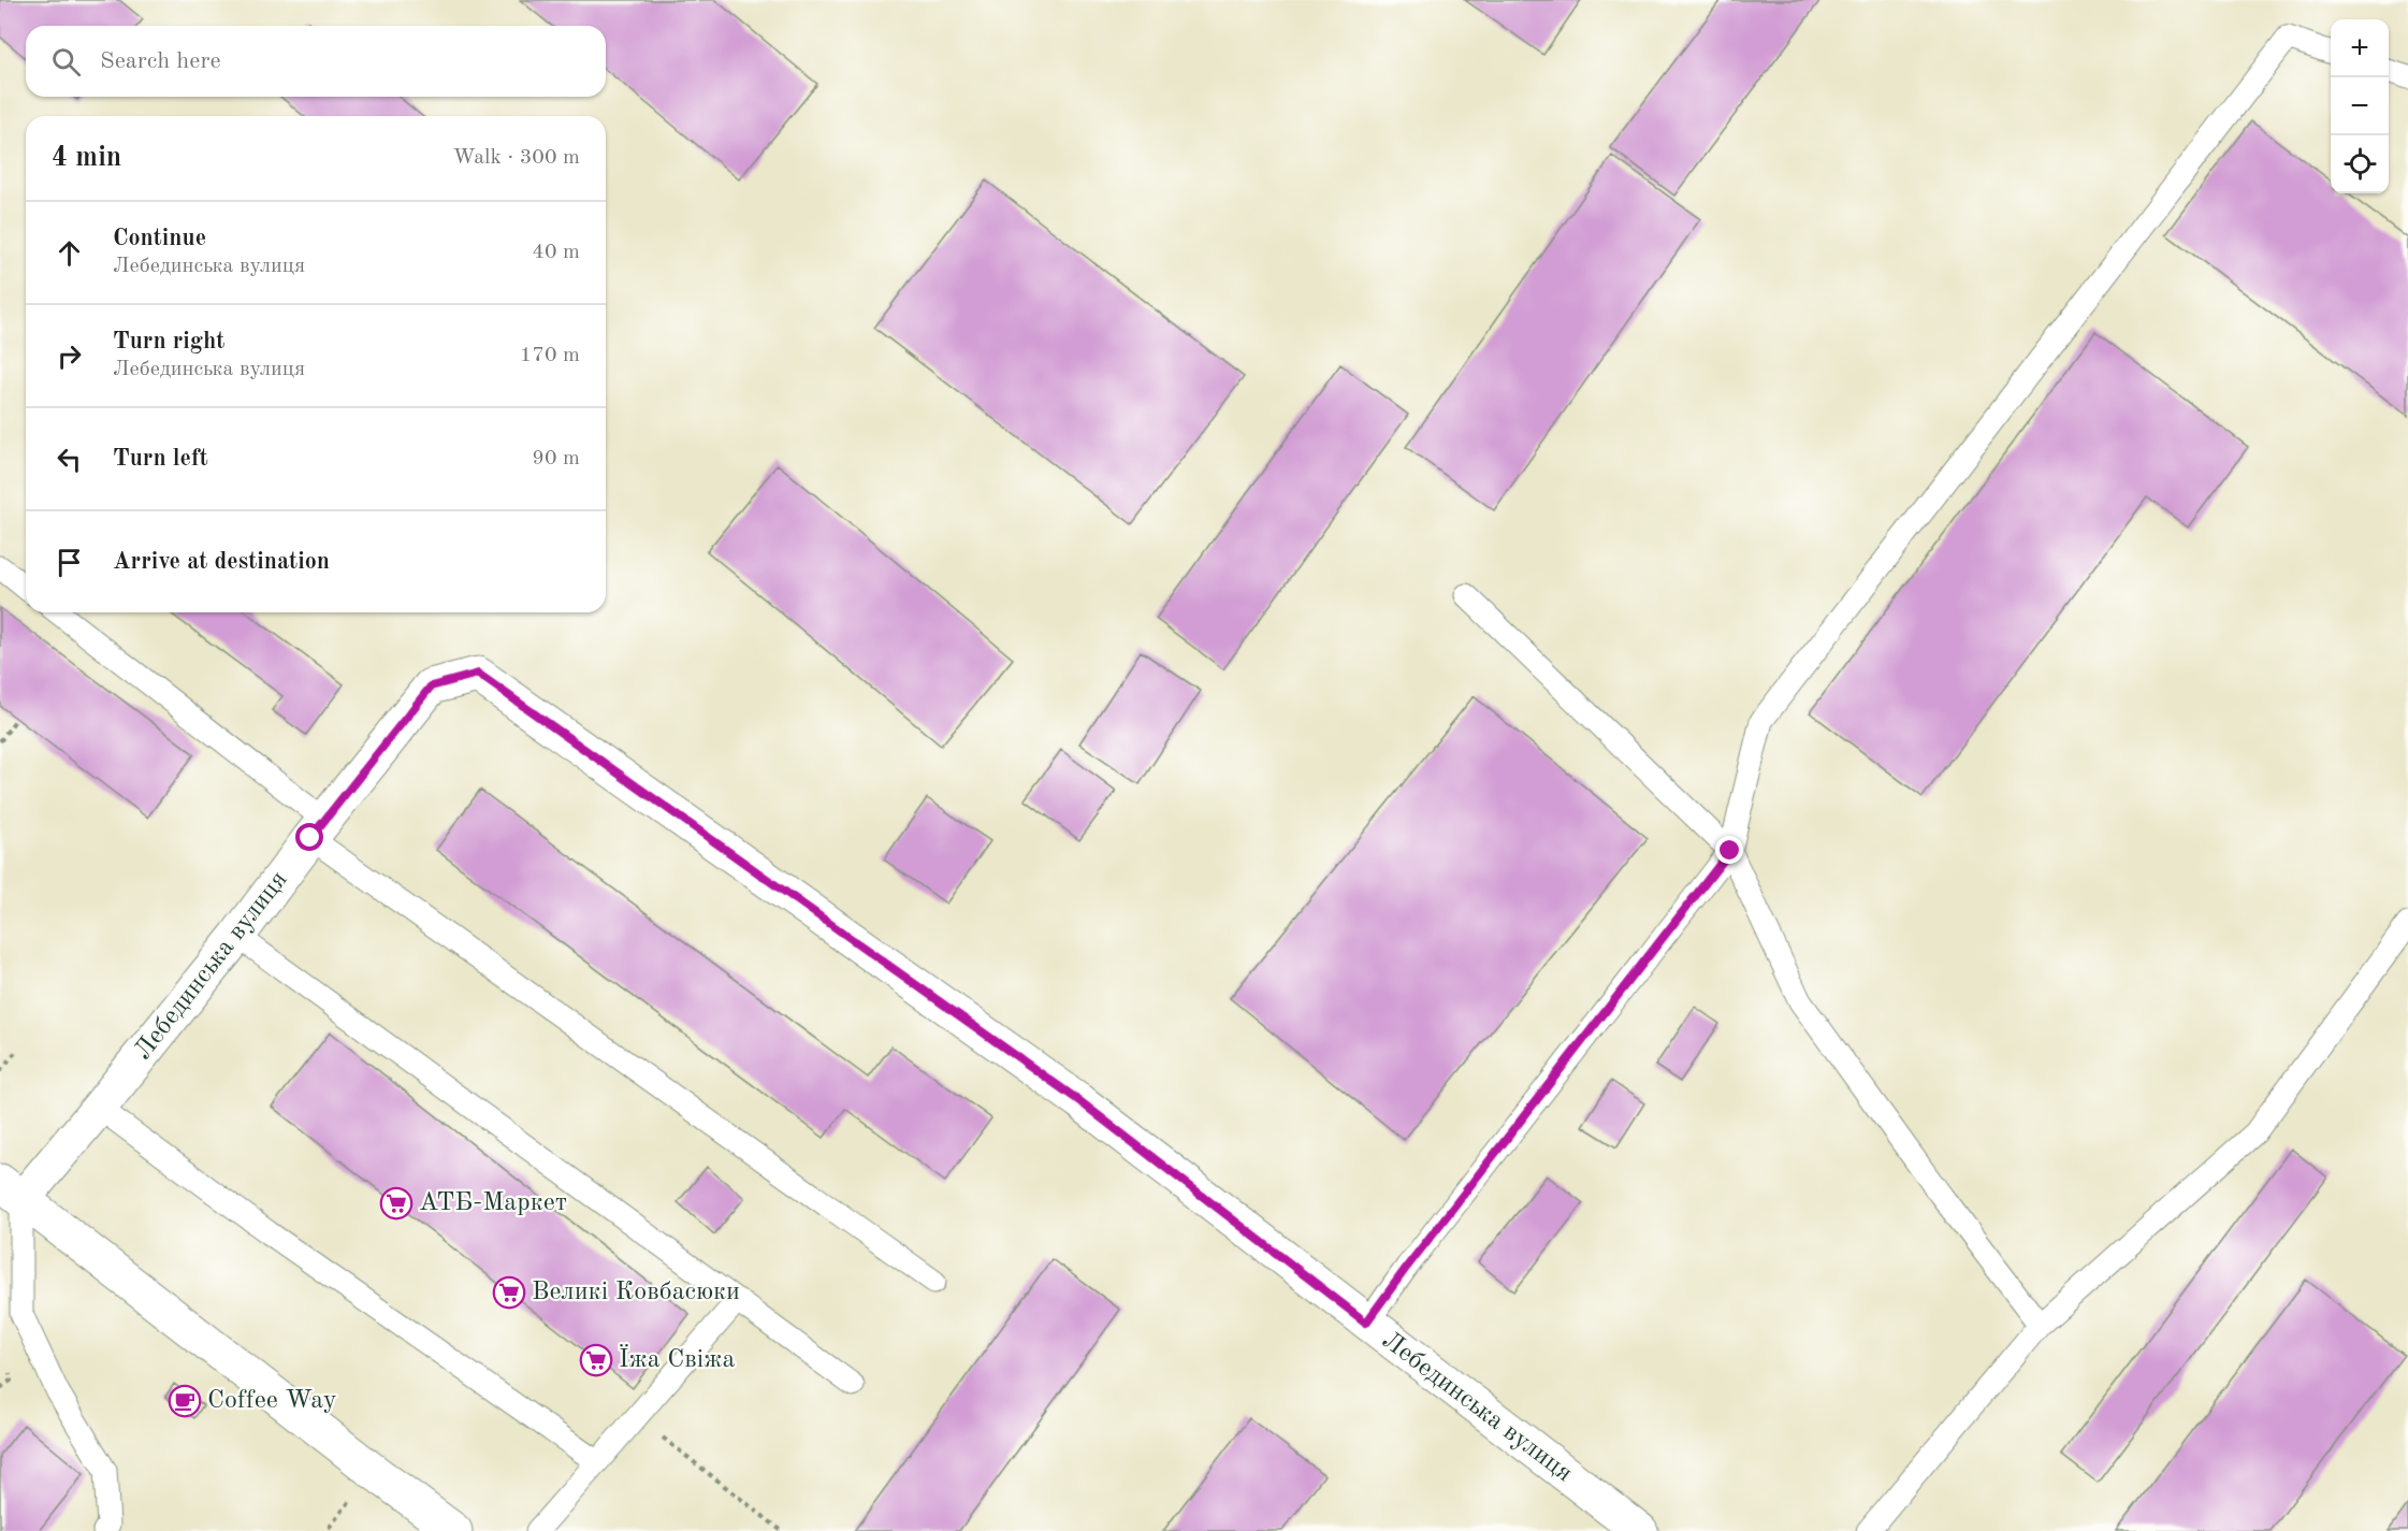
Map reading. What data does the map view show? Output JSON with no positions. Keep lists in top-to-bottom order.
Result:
{
  "streets": {
    "street": ["Лебединська вулиця"]
  },
  "places": {
    "supermarket": ["АТБ-Маркет", "Великі Ковбасюки", "Їжа Свіжа"],
    "cafe": ["Coffee Way"]
  },
  "page": {
    "map_buttons": ["+", "−"],
    "search": "Search here",
    "heading": ["4 min", "Walk · 300 m"],
    "list": [
      ["Continue", "Лебединська вулиця", "40 m"],
      ["Turn right", "Лебединська вулиця", "170 m"],
      ["Turn left", "90 m"],
      "Arrive at destination"
    ]
  }
}
